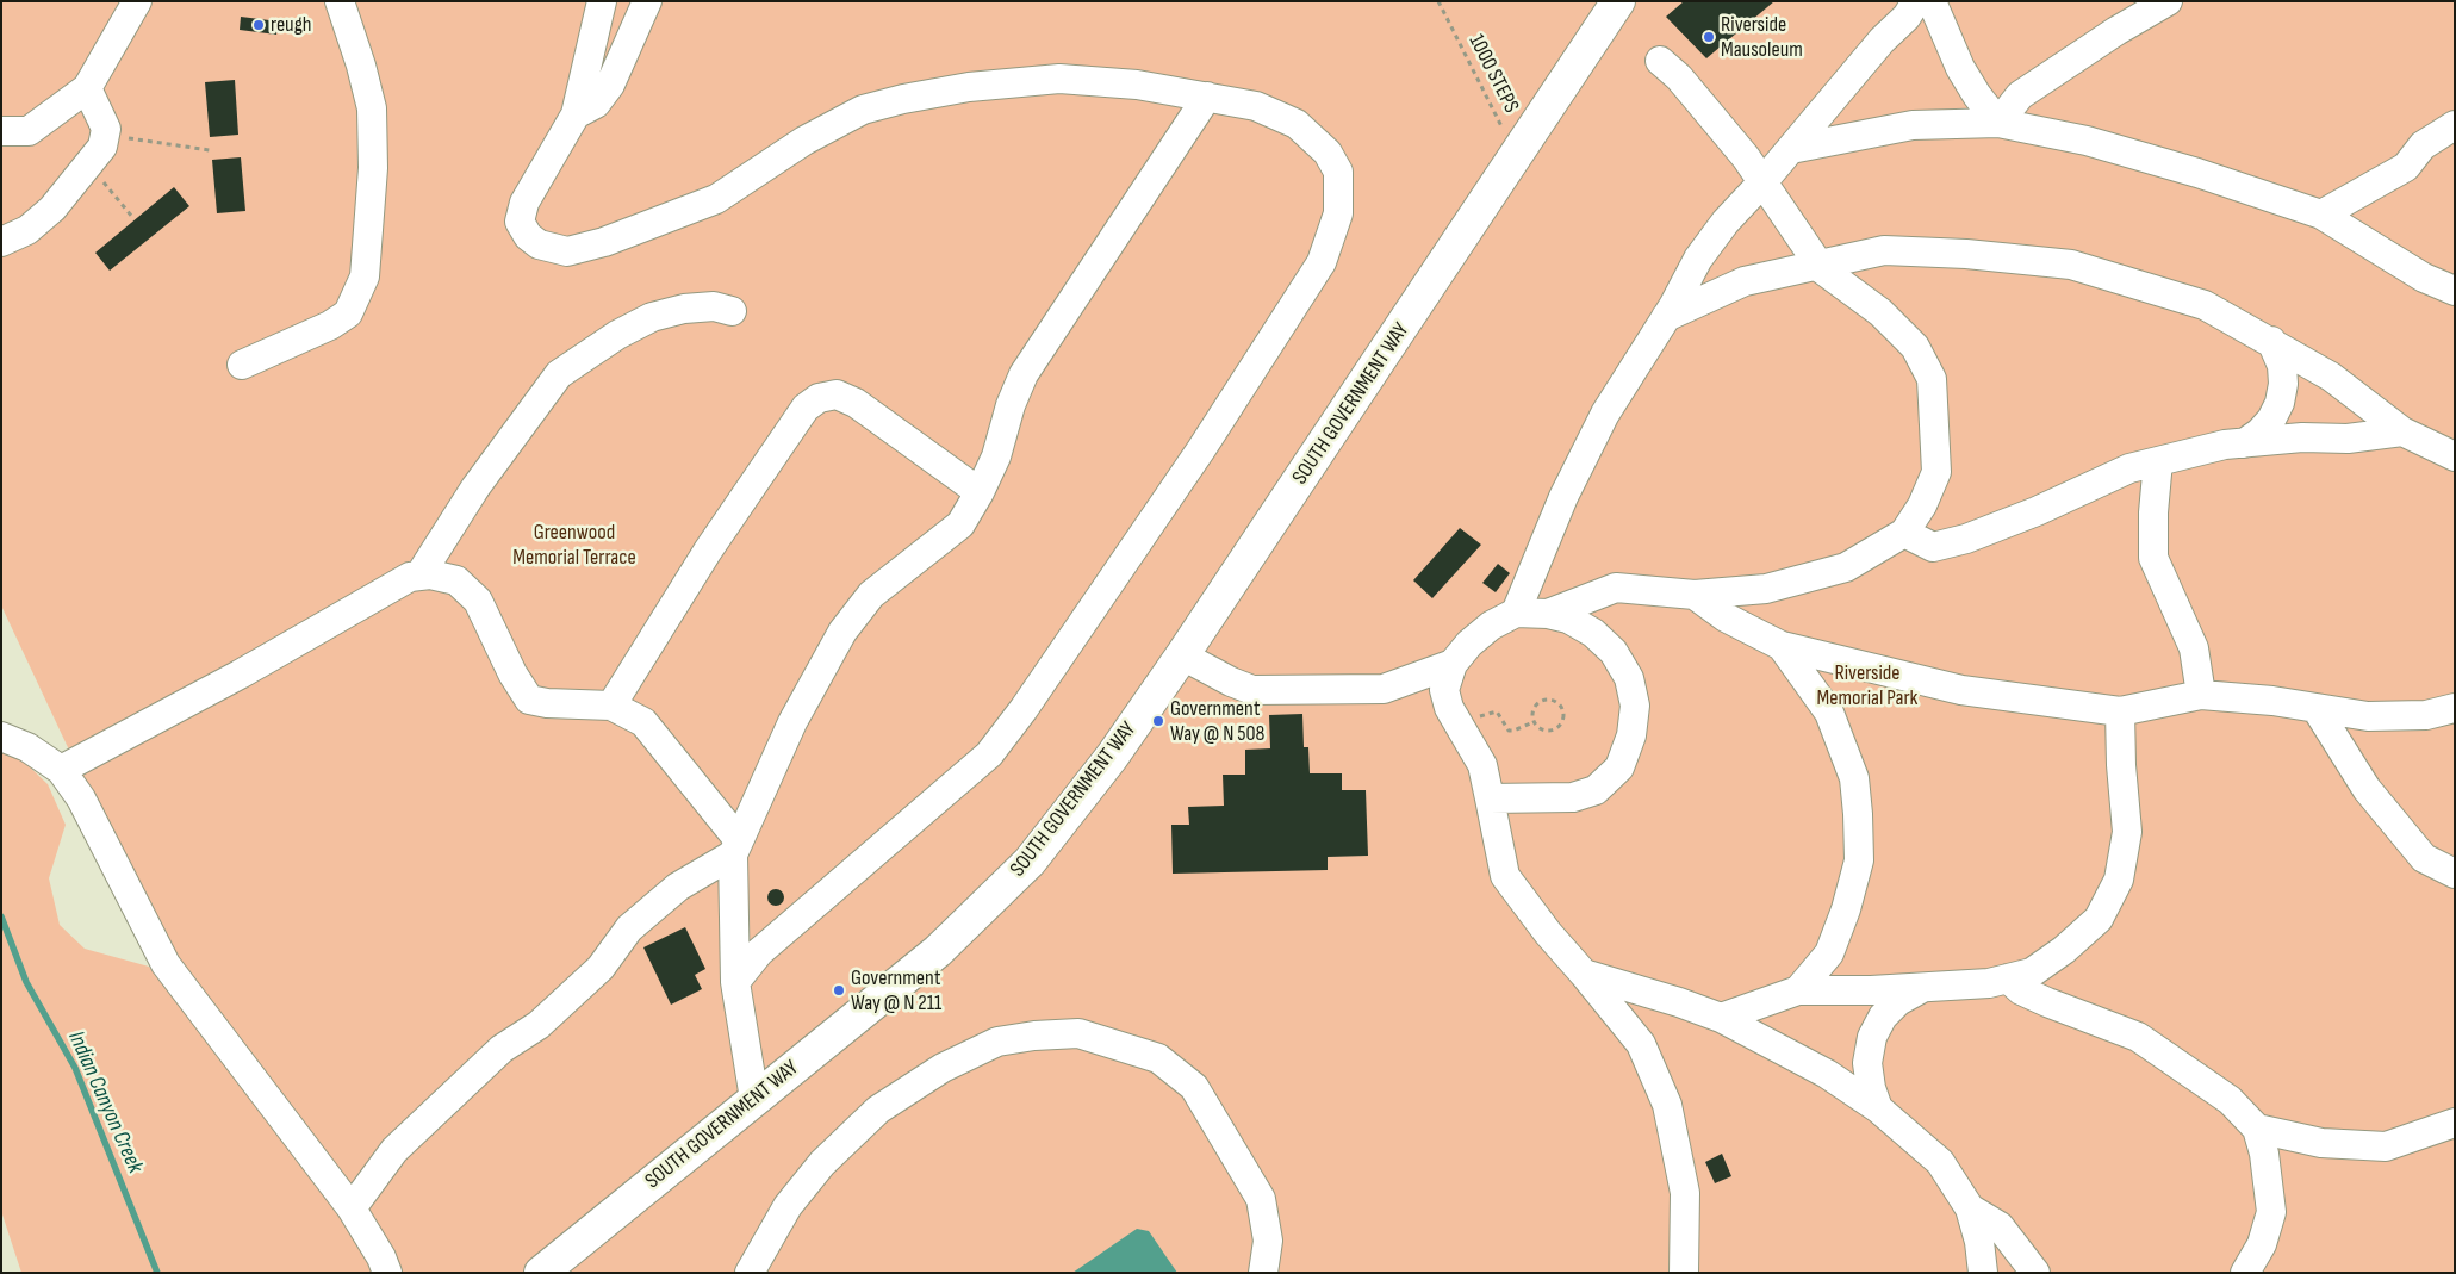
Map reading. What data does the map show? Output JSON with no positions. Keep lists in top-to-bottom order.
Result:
{
  "streets": {
    "main road": ["SOUTH GOVERNMENT WAY"],
    "path": ["1000 STEPS"]
  },
  "water": ["Indian Canyon Creek"],
  "parks": ["Greenwood Memorial Terrace", "Riverside Memorial Park"],
  "places": [
    "reugh",
    "Riverside Mausoleum",
    "Government Way @ N 508",
    "Government Way @ N 211"
  ]
}
